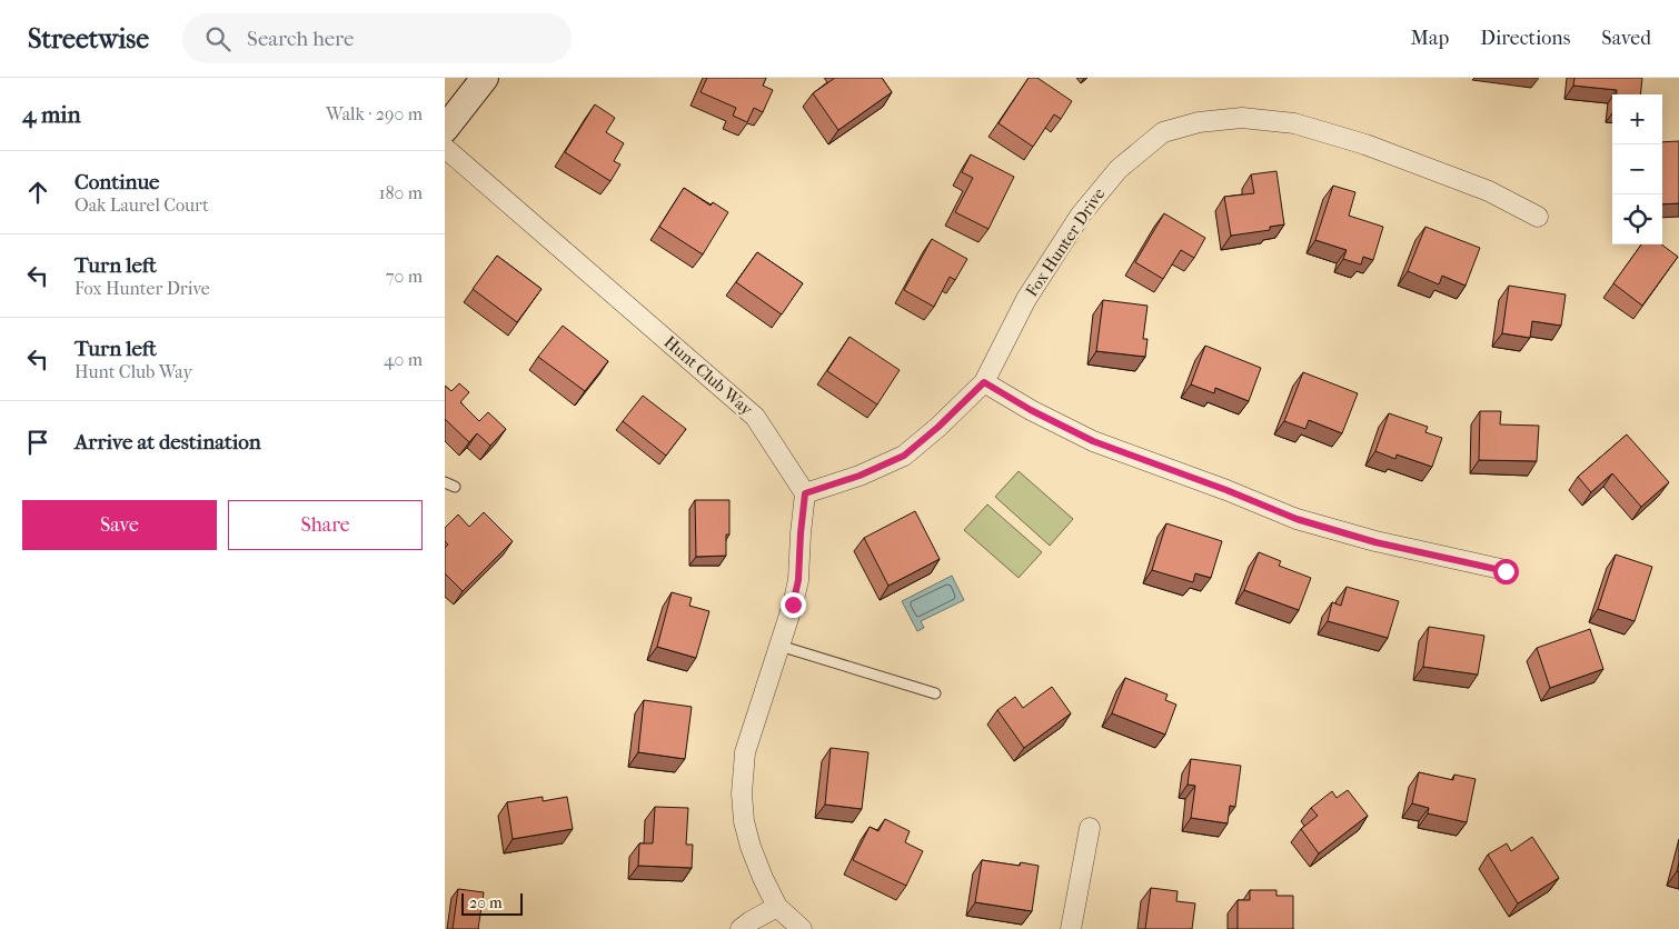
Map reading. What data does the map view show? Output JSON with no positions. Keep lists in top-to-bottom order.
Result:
{
  "streets": {
    "street": ["Fox Hunter Drive", "Hunt Club Way"]
  },
  "crossings": [
    ["Fox Hunter Drive", "Hunt Club Way"]
  ],
  "scale_bar": "20 m",
  "page": {
    "header": "Streetwise",
    "search": "Search here",
    "nav": ["Map", "Directions", "Saved"],
    "heading": ["4 min", "Walk · 290 m"],
    "map_buttons": ["+", "−"],
    "list": [
      ["Continue", "Oak Laurel Court", "180 m"],
      ["Turn left", "Fox Hunter Drive", "70 m"],
      ["Turn left", "Hunt Club Way", "40 m"],
      "Arrive at destination"
    ],
    "buttons": ["Save", "Share"],
    "scale": "20 m"
  }
}
